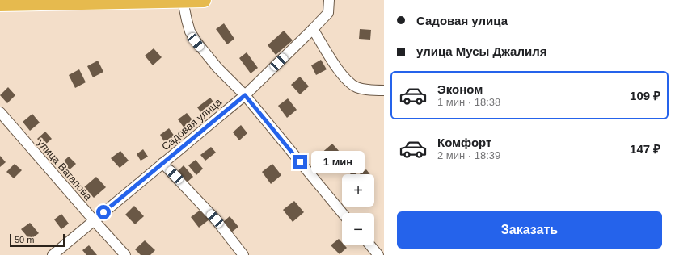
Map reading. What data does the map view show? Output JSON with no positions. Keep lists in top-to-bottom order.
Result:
{
  "streets": {
    "street": ["Садовая улица", "улица Вагапова"]
  },
  "crossings": [
    ["Садовая улица", "улица Вагапова"]
  ],
  "scale_bar": "50 m",
  "page": {
    "banner": ["Садовая улица", "улица Мусы Джалиля"],
    "list": [
      {
        "name": "Эконом",
        "note": "1 мин · 18:38",
        "value": "109 ₽"
      },
      {
        "name": "Комфорт",
        "note": "2 мин · 18:39",
        "value": "147 ₽"
      }
    ],
    "bubble": "1 мин",
    "map_buttons": ["+", "−"],
    "buttons": "Заказать",
    "scale": "50 m"
  }
}
